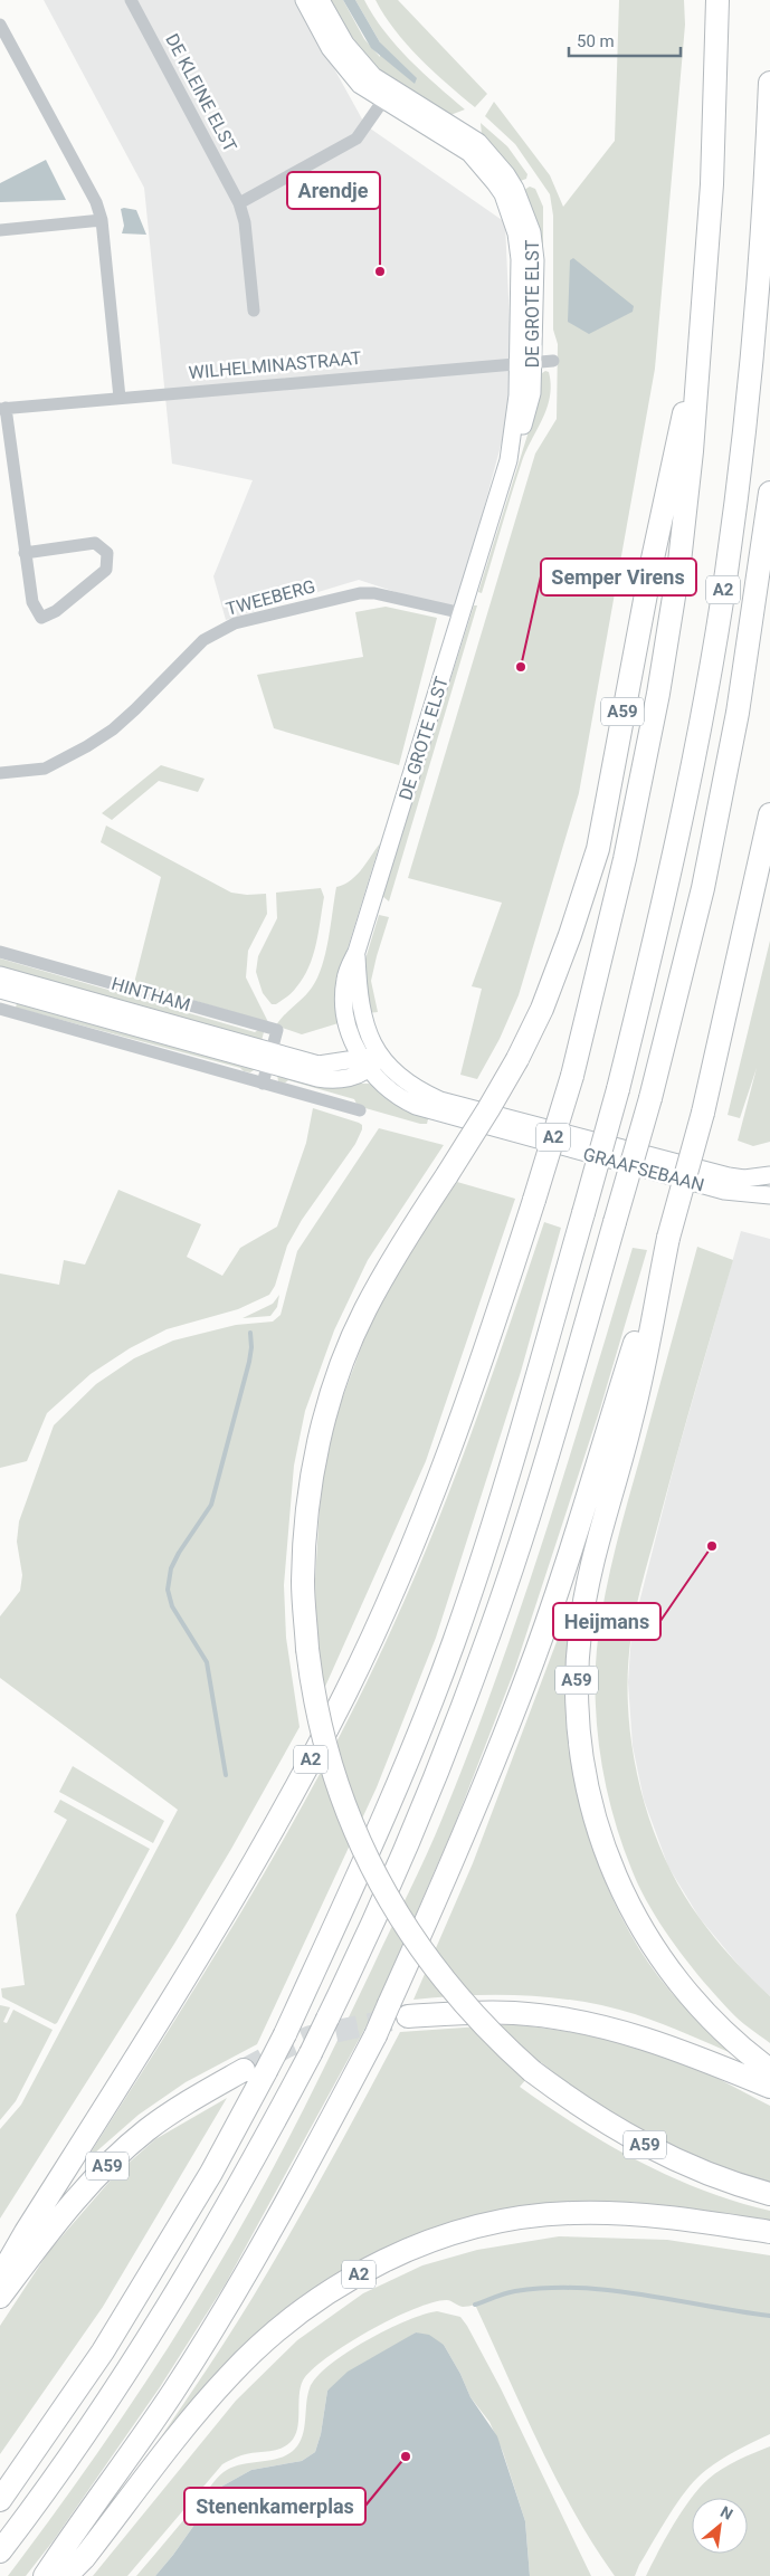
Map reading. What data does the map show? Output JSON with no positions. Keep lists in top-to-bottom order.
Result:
{
  "streets": {
    "highway": ["A2", "A59"],
    "main road": ["DE GROTE ELST", "HINTHAM", "GRAAFSEBAAN"],
    "street": ["DE KLEINE ELST", "WILHELMINASTRAAT", "TWEEBERG"]
  },
  "crossings": [
    ["DE GROTE ELST", "WILHELMINASTRAAT"],
    ["DE GROTE ELST", "TWEEBERG"],
    ["DE GROTE ELST", "HINTHAM"],
    ["DE GROTE ELST", "GRAAFSEBAAN"],
    ["A2", "A59"],
    ["HINTHAM", "GRAAFSEBAAN"]
  ],
  "places": [
    "Arendje",
    "Semper Virens",
    "Heijmans",
    "Stenenkamerplas"
  ],
  "scale_bar": "50 m",
  "north": "top right"
}
